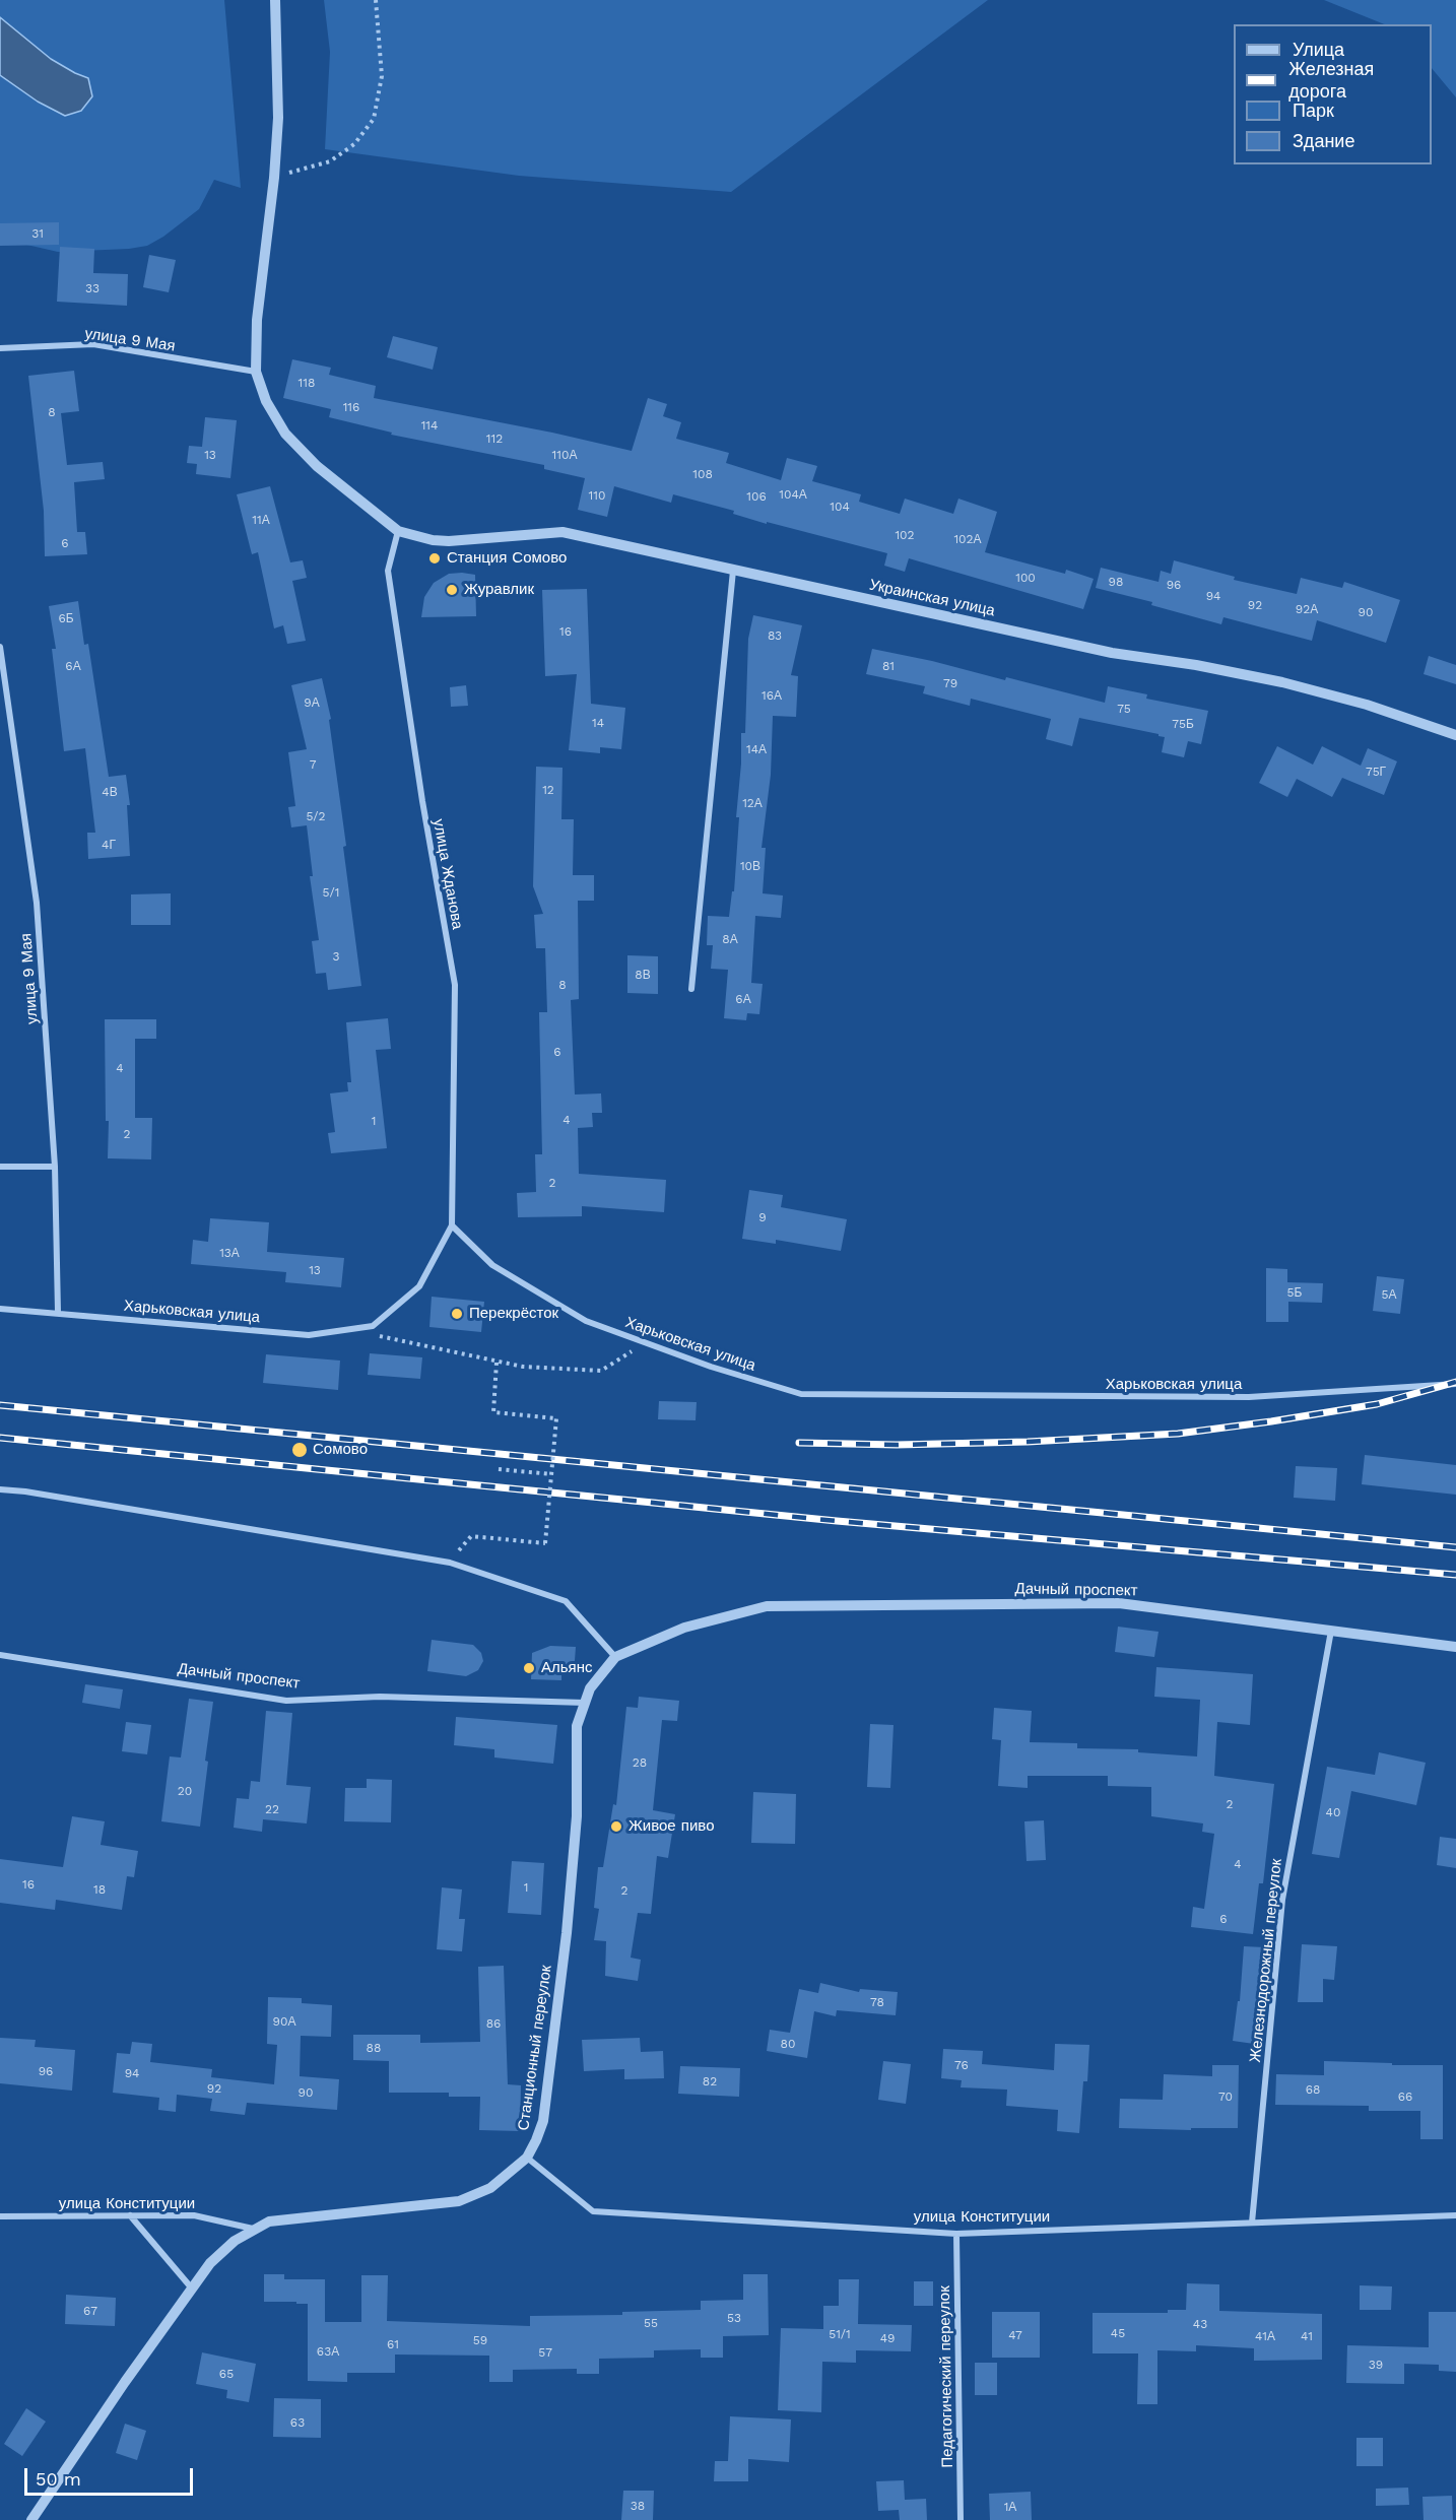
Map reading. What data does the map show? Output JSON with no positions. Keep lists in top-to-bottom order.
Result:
{
  "streets": {
    "street": [
      "улица 9 Мая",
      "Украинская улица",
      "улица Жданова",
      "Харьковская улица",
      "Дачный проспект",
      "Железнодорожный переулок",
      "Станционный переулок",
      "улица Конституции",
      "Педагогический переулок"
    ]
  },
  "crossings": [
    ["улица 9 Мая", "Харьковская улица"],
    ["Украинская улица", "улица Жданова"],
    ["улица Жданова", "Харьковская улица"],
    ["Дачный проспект", "Железнодорожный переулок"],
    ["Дачный проспект", "Станционный переулок"],
    ["Железнодорожный переулок", "улица Конституции"],
    ["Станционный переулок", "улица Конституции"],
    ["улица Конституции", "Педагогический переулок"]
  ],
  "places": [
    "Станция Сомово",
    "Журавлик",
    "Перекрёсток",
    "Сомово",
    "Альянс",
    "Живое пиво"
  ],
  "house_numbers": [
    "31",
    "33",
    "118",
    "116",
    "8",
    "114",
    "112",
    "13",
    "110А",
    "108",
    "104А",
    "110",
    "106",
    "104",
    "11А",
    "102",
    "102А",
    "6",
    "100",
    "98",
    "96",
    "94",
    "92",
    "92А",
    "90",
    "6Б",
    "16",
    "83",
    "6А",
    "81",
    "79",
    "16А",
    "9А",
    "75",
    "14",
    "75Б",
    "14А",
    "7",
    "75Г",
    "12",
    "4В",
    "12А",
    "5/2",
    "4Г",
    "10В",
    "5/1",
    "8А",
    "3",
    "8В",
    "8",
    "6А",
    "6",
    "4",
    "4",
    "1",
    "2",
    "2",
    "9",
    "13А",
    "13",
    "5Б",
    "5А",
    "28",
    "20",
    "2",
    "22",
    "40",
    "4",
    "16",
    "1",
    "18",
    "2",
    "6",
    "78",
    "90А",
    "86",
    "80",
    "88",
    "76",
    "96",
    "94",
    "82",
    "92",
    "68",
    "90",
    "70",
    "66",
    "67",
    "53",
    "55",
    "43",
    "45",
    "51/1",
    "47",
    "41А",
    "41",
    "49",
    "59",
    "61",
    "63А",
    "57",
    "39",
    "65",
    "63",
    "38",
    "1А"
  ],
  "legend": [
    "Улица",
    "Железная дорога",
    "Парк",
    "Здание"
  ],
  "scale_bar": "50 m"
}
